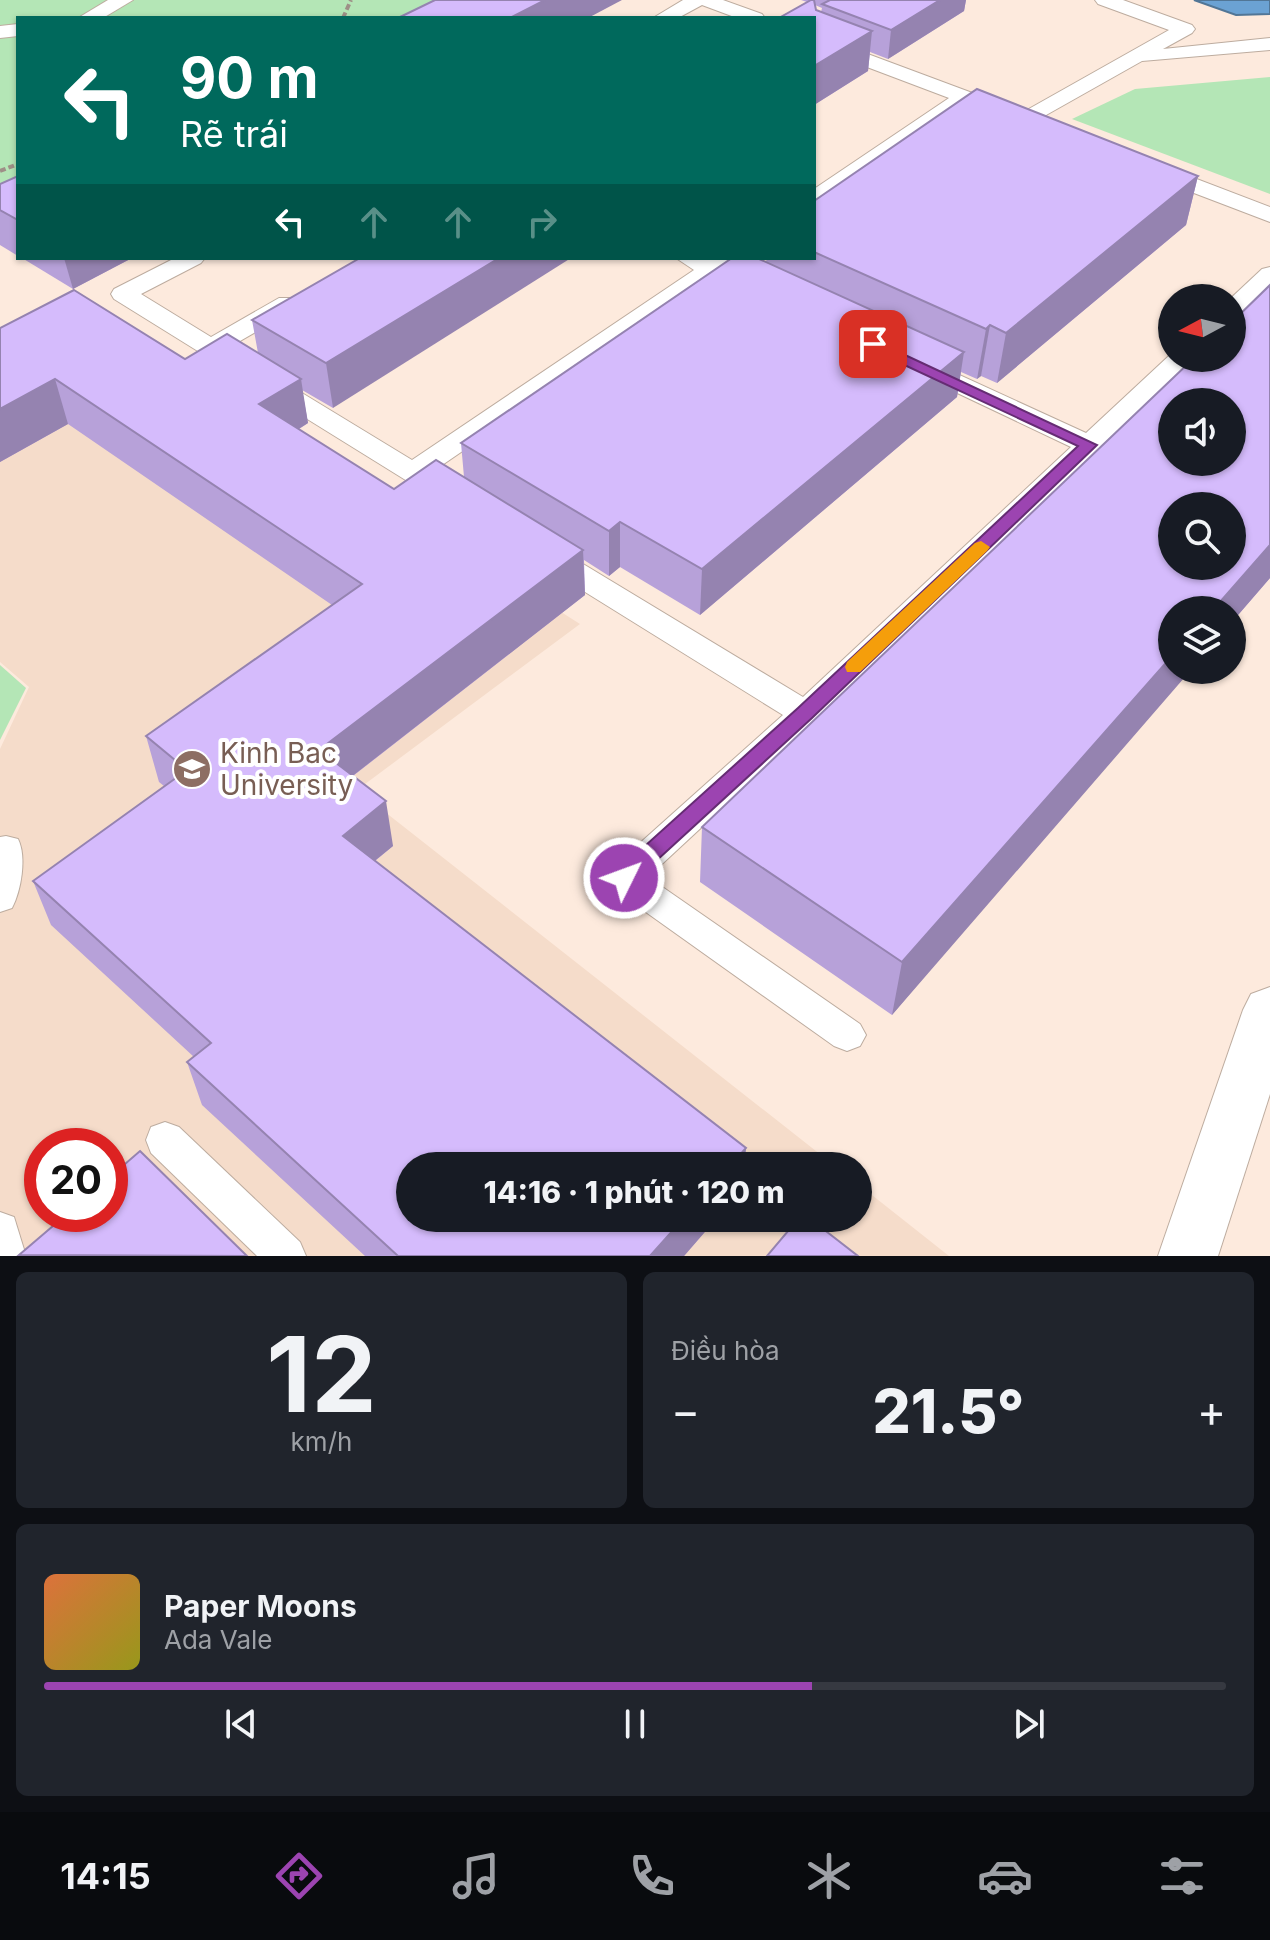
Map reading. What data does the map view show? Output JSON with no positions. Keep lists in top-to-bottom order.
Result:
{
  "places": {
    "school or university": ["Kinh Bac University"]
  },
  "north": "left",
  "page": {
    "turn": ["90 m", "Rẽ trái"],
    "limit": "20",
    "trip": "14:16 · 1 phút · 120 m",
    "tile": [
      ["12", "km/h"],
      "Điều hòa"
    ],
    "heat": ["−", "21.5°", "+"],
    "song": ["Paper Moons", "Ada Vale"],
    "tabs": "14:15"
  }
}
